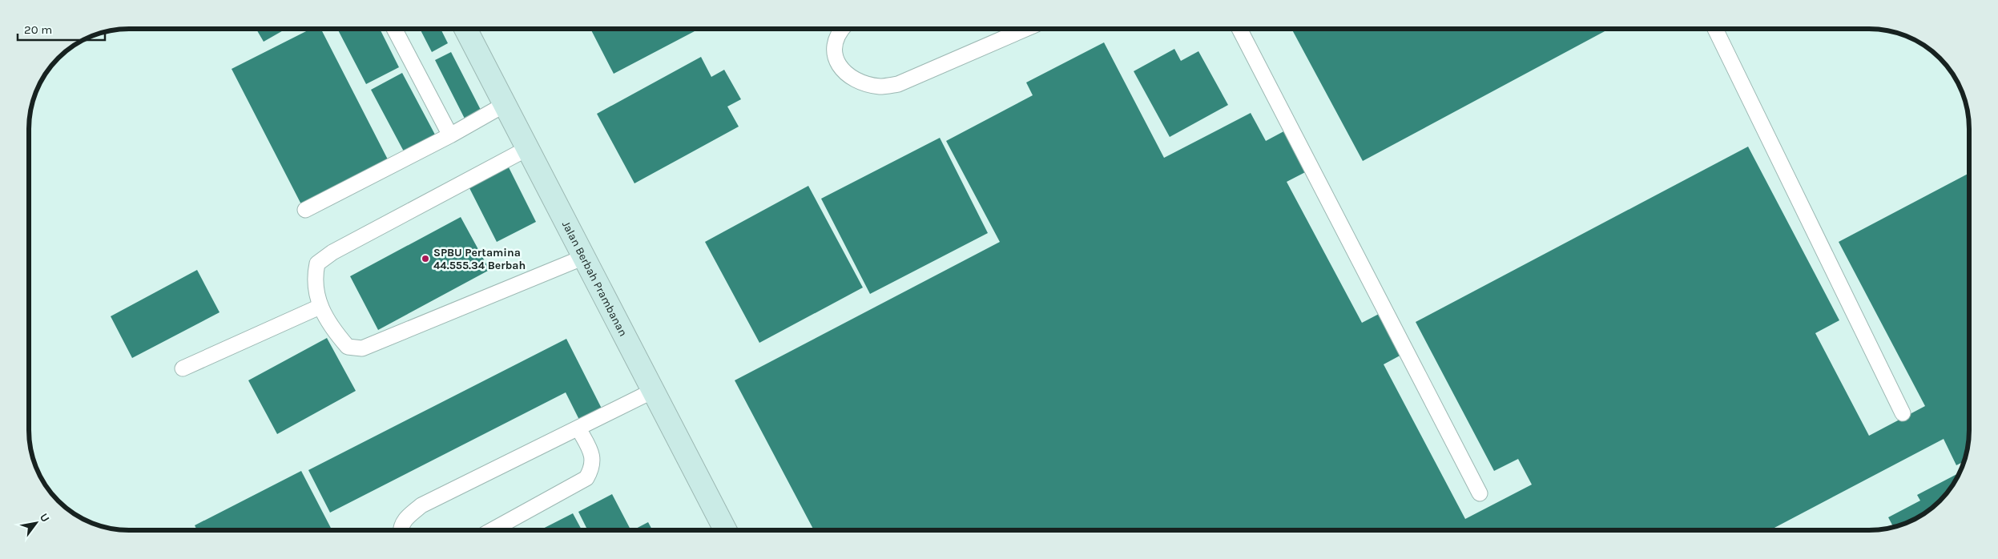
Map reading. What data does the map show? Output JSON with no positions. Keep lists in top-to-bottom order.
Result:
{
  "streets": {
    "street": ["Jalan Berbah Prambanan"]
  },
  "places": ["SPBU Pertamina 44.555.34 Berbah"],
  "scale_bar": "20 m",
  "north": "top right"
}
